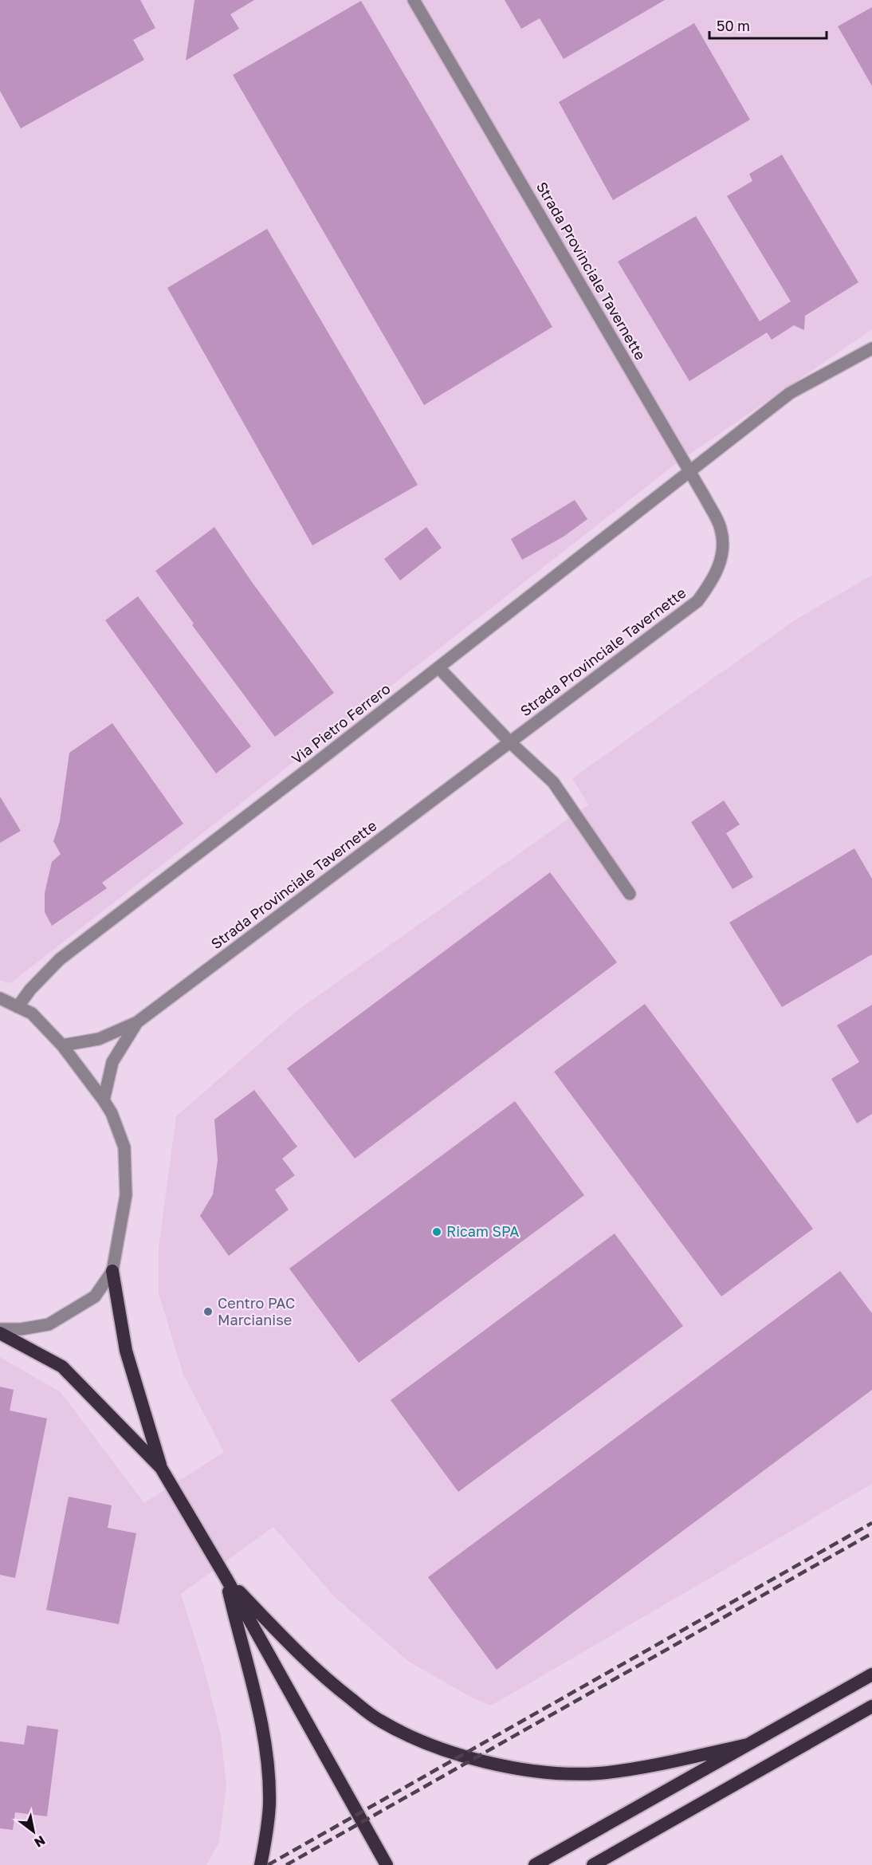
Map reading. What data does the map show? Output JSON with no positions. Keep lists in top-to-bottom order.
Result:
{
  "streets": {
    "street": ["Strada Provinciale Tavernette", "Via Pietro Ferrero"]
  },
  "crossings": [
    ["Strada Provinciale Tavernette", "Via Pietro Ferrero"]
  ],
  "places": ["Ricam SPA", "Centro PAC Marcianise"],
  "scale_bar": "50 m",
  "north": "bottom right"
}
